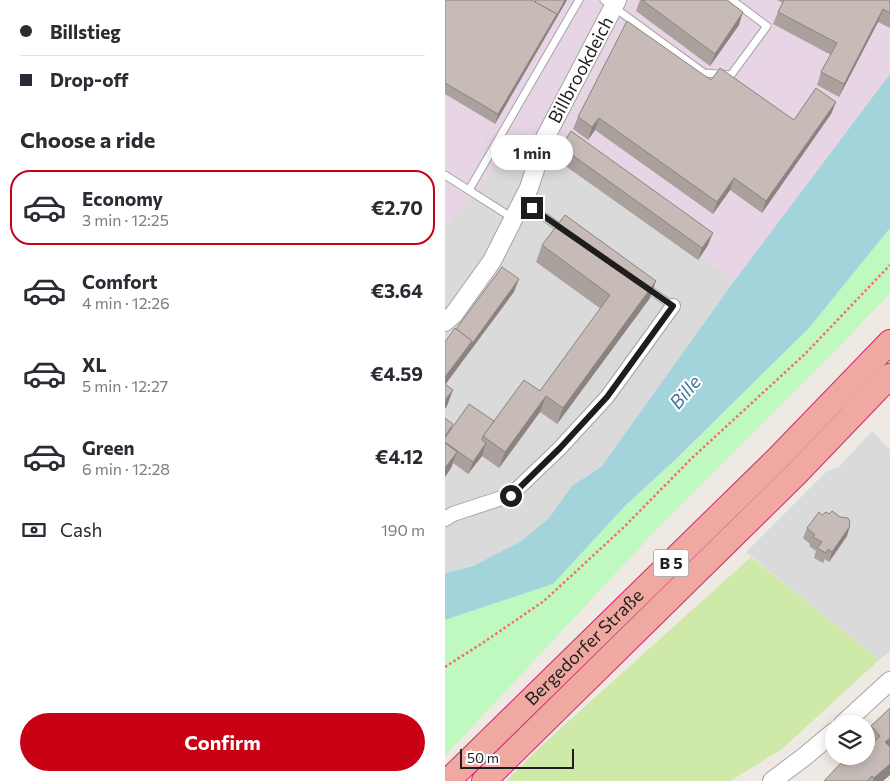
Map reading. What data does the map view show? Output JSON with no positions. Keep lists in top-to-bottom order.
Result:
{
  "streets": {
    "highway": ["B 5", "Bergedorfer Straße"],
    "street": ["Billbrookdeich"]
  },
  "water": ["Bille"],
  "scale_bar": "50 m",
  "page": {
    "banner": ["Billstieg", "Drop-off"],
    "heading": "Choose a ride",
    "bubble": "1 min",
    "list": [
      {
        "name": "Economy",
        "note": "3 min · 12:25",
        "value": "€2.70"
      },
      {
        "name": "Comfort",
        "note": "4 min · 12:26",
        "value": "€3.64"
      },
      {
        "name": "XL",
        "note": "5 min · 12:27",
        "value": "€4.59"
      },
      {
        "name": "Green",
        "note": "6 min · 12:28",
        "value": "€4.12"
      }
    ],
    "pay": ["Cash", "190 m"],
    "buttons": "Confirm",
    "scale": "50 m"
  }
}
